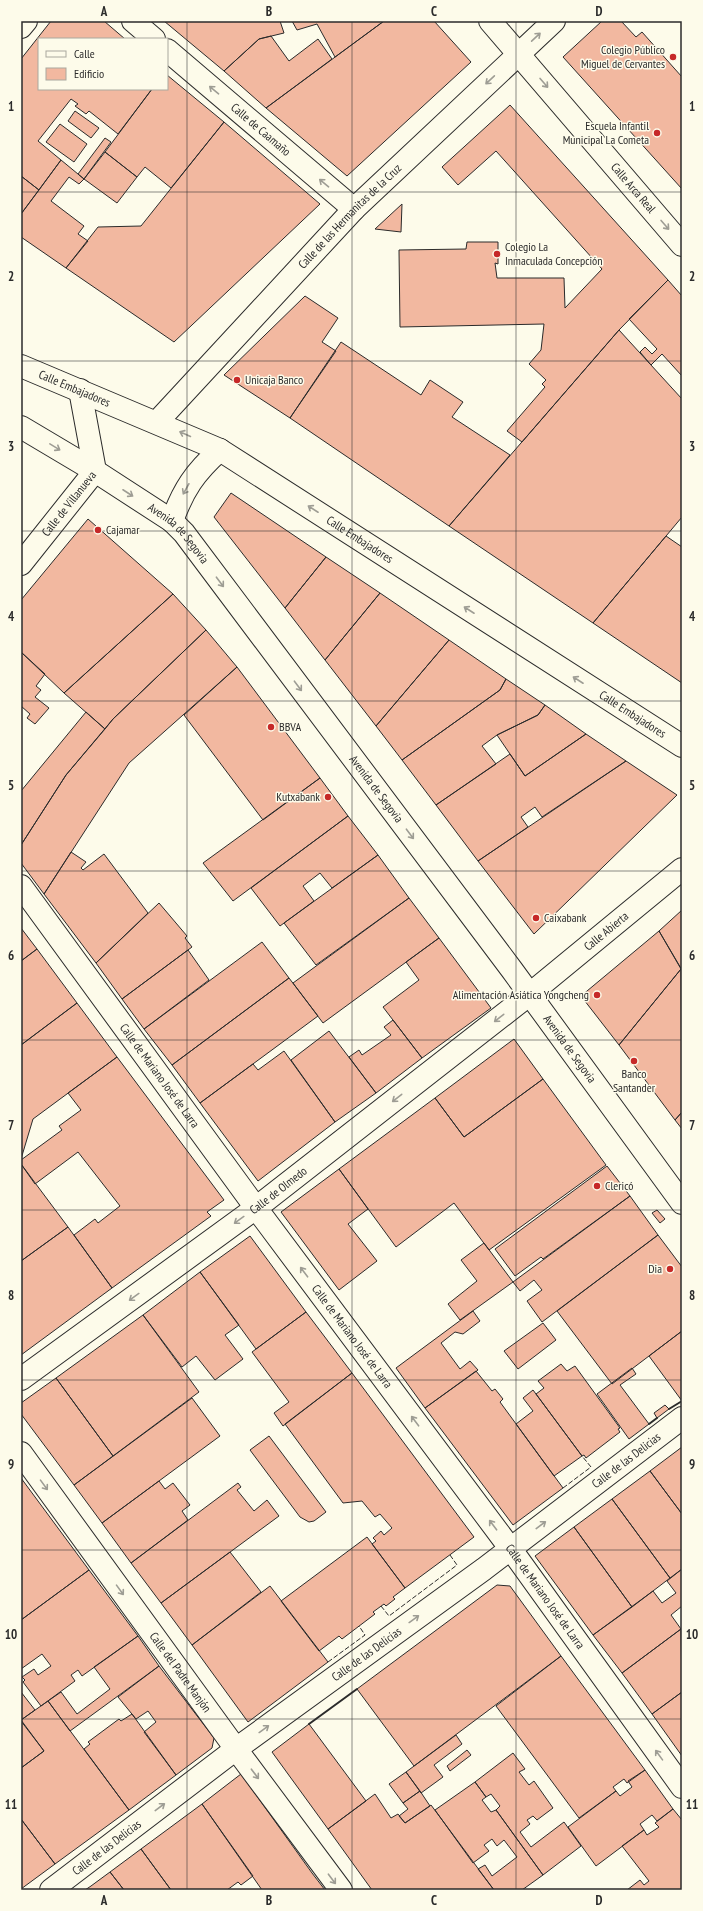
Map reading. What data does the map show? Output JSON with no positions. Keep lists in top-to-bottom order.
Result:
{
  "streets": {
    "street": [
      "Calle de Caamaño",
      "Calle Arca Real",
      "Calle de las Hermanitas de la Cruz",
      "Calle Embajadores",
      "Calle de Villanueva",
      "Avenida de Segovia",
      "Calle Abierta",
      "Calle de Mariano José de Larra",
      "Calle de Olmedo",
      "Calle de las Delicias",
      "Calle del Padre Manjón"
    ]
  },
  "crossings": [
    ["Calle de Caamaño", "Calle de las Hermanitas de la Cruz"],
    ["Calle Arca Real", "Calle de las Hermanitas de la Cruz"],
    ["Calle de las Hermanitas de la Cruz", "Calle Embajadores"],
    ["Calle Embajadores", "Calle de Villanueva"],
    ["Calle de Villanueva", "Avenida de Segovia"],
    ["Avenida de Segovia", "Calle Abierta"],
    ["Avenida de Segovia", "Calle de Olmedo"],
    ["Calle Abierta", "Calle de Olmedo"],
    ["Calle de Mariano José de Larra", "Calle de Olmedo"],
    ["Calle de Mariano José de Larra", "Calle de las Delicias"],
    ["Calle de las Delicias", "Calle del Padre Manjón"]
  ],
  "one_way": [
    "Calle de Caamaño",
    "Calle Arca Real",
    "Calle Embajadores",
    "Avenida de Segovia",
    "Calle de Mariano José de Larra",
    "Calle de Olmedo",
    "Calle de las Delicias",
    "Calle del Padre Manjón"
  ],
  "places": [
    "Colegio Público Miguel de Cervantes",
    "Escuela Infantil Municipal La Cometa",
    "Colegio La Inmaculada Concepción",
    "Unicaja Banco",
    "Cajamar",
    "BBVA",
    "Kutxabank",
    "Caixabank",
    "Alimentación Asiática Yongcheng",
    "Banco Santander",
    "Clericó",
    "Dia"
  ],
  "legend": ["Calle", "Edificio"],
  "grid": {
    "columns": [
      "A",
      "B",
      "C",
      "D"
    ],
    "rows": [
      "1",
      "2",
      "3",
      "4",
      "5",
      "6",
      "7",
      "8",
      "9",
      "10",
      "11"
    ]
  }
}
